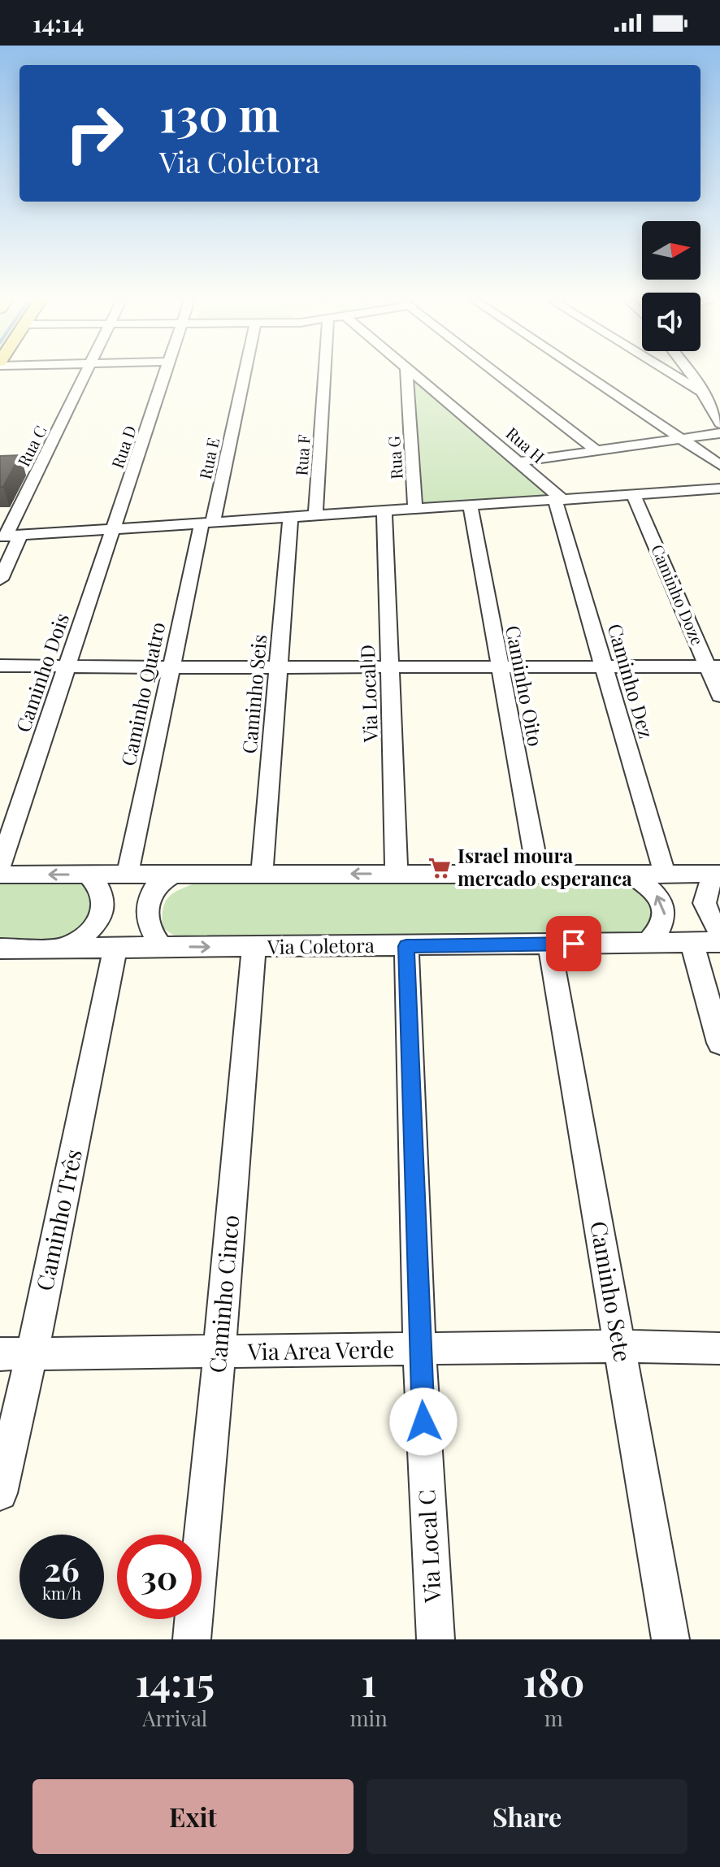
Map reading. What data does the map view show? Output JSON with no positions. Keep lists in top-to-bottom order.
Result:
{
  "streets": {
    "street": [
      "Rua H",
      "Rua C",
      "Rua D",
      "Rua F",
      "Rua G",
      "Rua E",
      "Caminho Doze",
      "Caminho Dois",
      "Caminho Dez",
      "Caminho Oito",
      "Via Local D",
      "Caminho Quatro",
      "Caminho Seis",
      "Via Coletora",
      "Caminho Três",
      "Caminho Sete",
      "Caminho Cinco",
      "Via Area Verde",
      "Via Local C"
    ]
  },
  "crossings": [
    ["Rua H", "Caminho Dez"],
    ["Rua D", "Caminho Dois"],
    ["Rua E", "Caminho Quatro"],
    ["Via Coletora", "Caminho Três"],
    ["Via Coletora", "Caminho Sete"],
    ["Via Coletora", "Caminho Cinco"],
    ["Via Coletora", "Via Local C"],
    ["Caminho Três", "Via Area Verde"],
    ["Caminho Sete", "Via Area Verde"],
    ["Caminho Cinco", "Via Area Verde"],
    ["Via Area Verde", "Via Local C"]
  ],
  "places": {
    "supermarket": ["Israel moura mercado esperanca"]
  },
  "north": "right",
  "page": {
    "status": "14:14",
    "turn": ["130 m", "Via Coletora"],
    "speed": "26 km/h",
    "limit": "30",
    "eta": [
      "14:15",
      "Arrival",
      "1",
      "min",
      "180",
      "m"
    ],
    "buttons": ["Exit", "Share"]
  }
}
